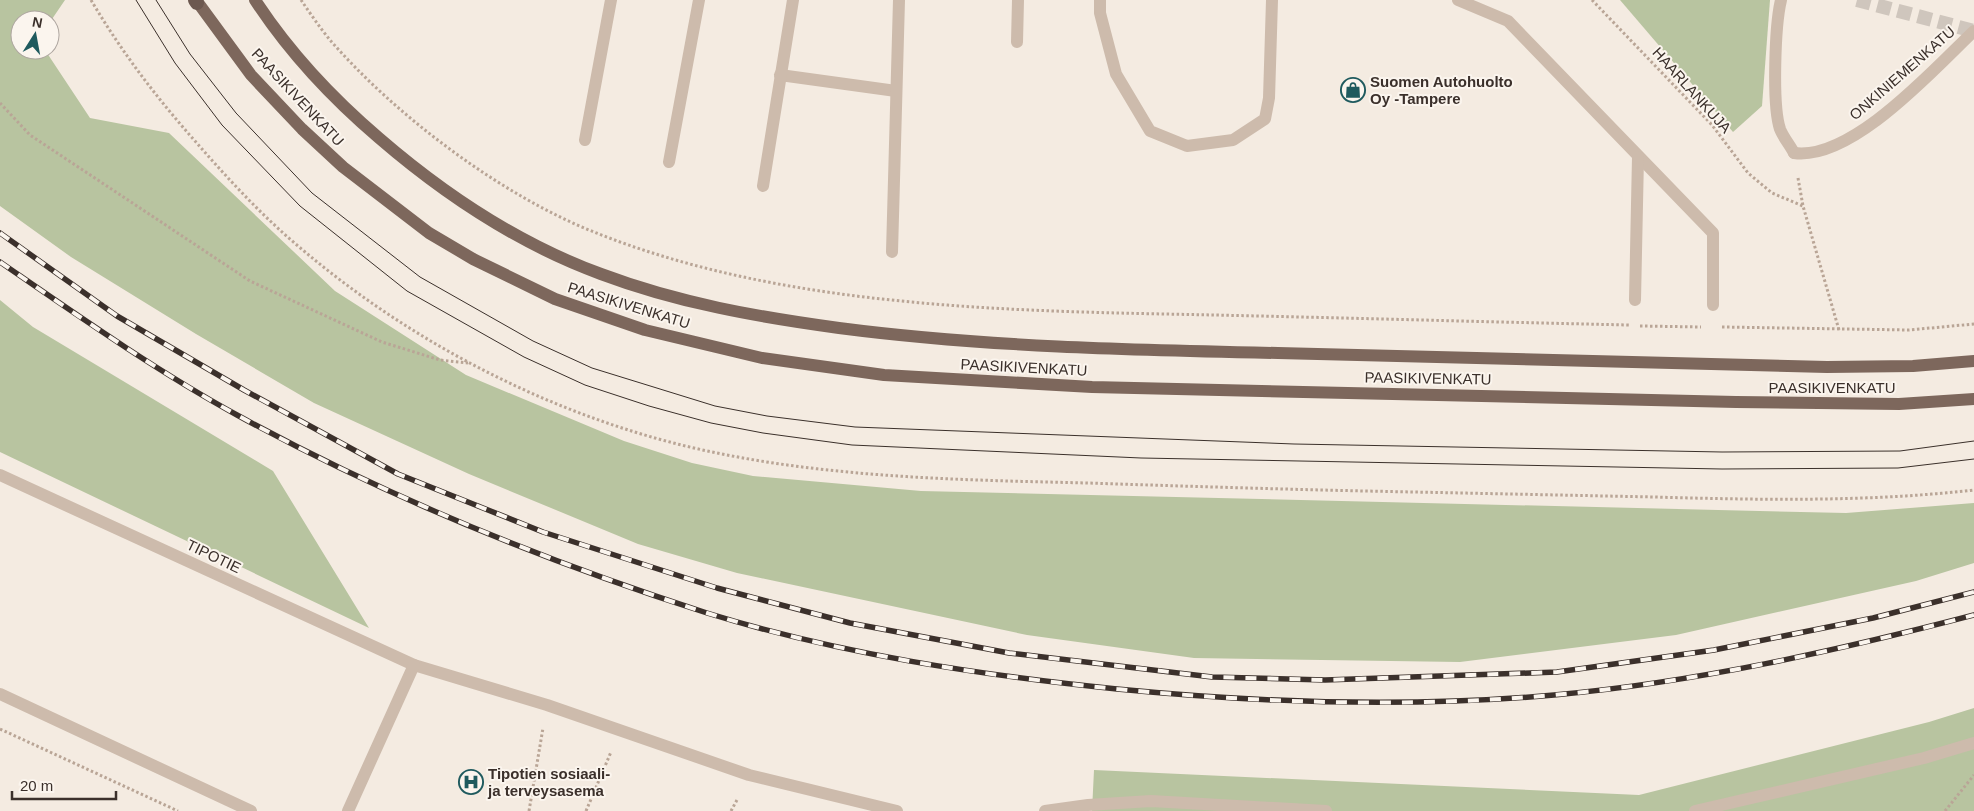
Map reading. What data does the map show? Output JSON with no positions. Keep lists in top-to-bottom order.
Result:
{
  "streets": {
    "main road": ["PAASIKIVENKATU"],
    "street": ["ONKINIEMENKATU", "TIPOTIE"],
    "path": ["HAARLANKUJA"]
  },
  "places": {
    "shop": ["Suomen Autohuolto Oy -Tampere"],
    "hospital": ["Tipotien sosiaali- ja terveysasema"]
  },
  "scale_bar": "20 m",
  "north": "top"
}
